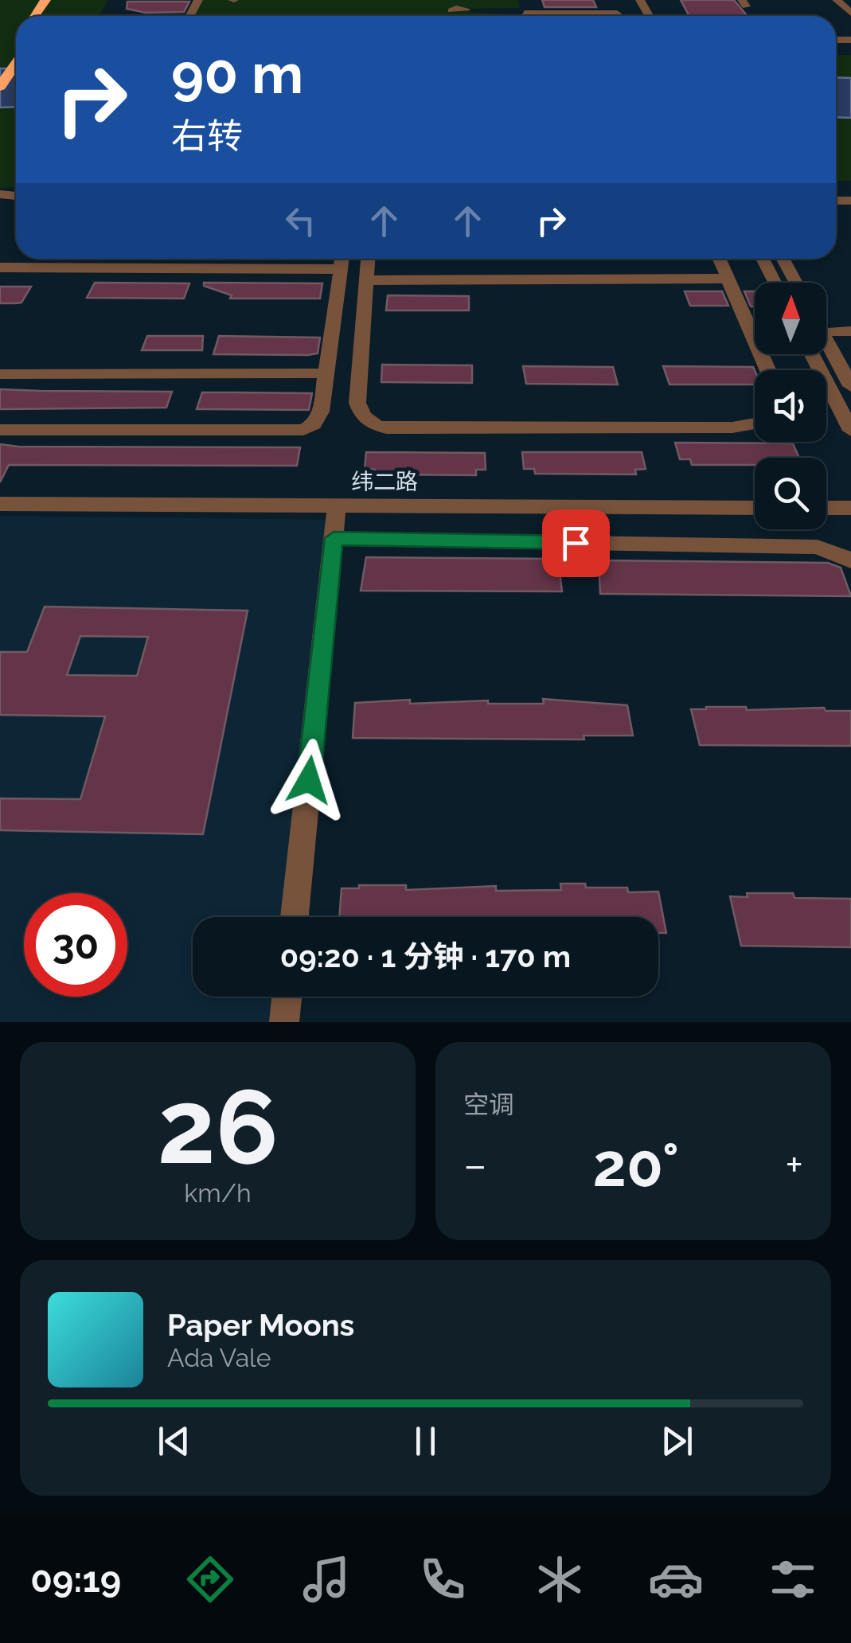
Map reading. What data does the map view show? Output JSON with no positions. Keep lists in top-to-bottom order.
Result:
{
  "streets": {
    "street": ["纬二路"]
  },
  "north": "top",
  "page": {
    "turn": ["90 m", "右转"],
    "limit": "30",
    "trip": "09:20 · 1 分钟 · 170 m",
    "tile": [
      ["26", "km/h"],
      "空调"
    ],
    "heat": ["−", "20°", "+"],
    "song": ["Paper Moons", "Ada Vale"],
    "tabs": "09:19"
  }
}
